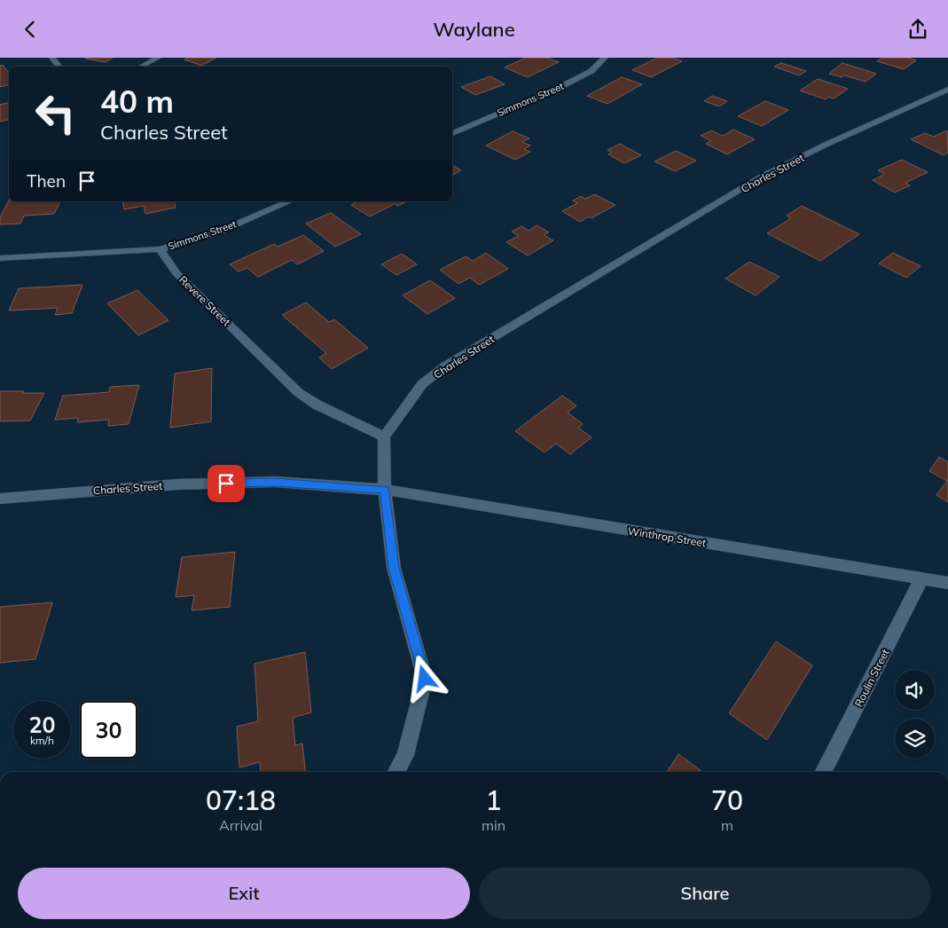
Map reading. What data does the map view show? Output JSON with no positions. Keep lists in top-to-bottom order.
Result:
{
  "streets": {
    "street": [
      "Simmons Street",
      "Charles Street",
      "Revere Street",
      "Winthrop Street",
      "Roulin Street"
    ]
  },
  "crossings": [
    ["Simmons Street", "Revere Street"],
    ["Charles Street", "Revere Street"],
    ["Charles Street", "Winthrop Street"],
    ["Winthrop Street", "Roulin Street"]
  ],
  "page": {
    "header": "Waylane",
    "turn": ["40 m", "Charles Street"],
    "then": "Then",
    "speed": "20 km/h",
    "limit": "30",
    "eta": [
      "07:18",
      "Arrival",
      "1",
      "min",
      "70",
      "m"
    ],
    "buttons": ["Exit", "Share"]
  }
}
